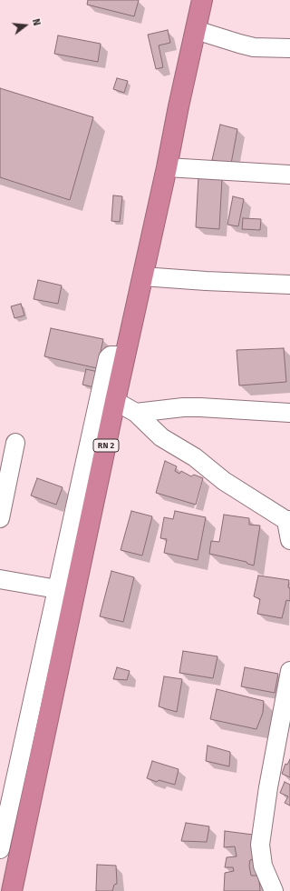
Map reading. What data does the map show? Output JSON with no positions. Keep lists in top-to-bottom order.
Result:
{
  "streets": {
    "highway": ["RN 2"]
  },
  "north": "right"
}
